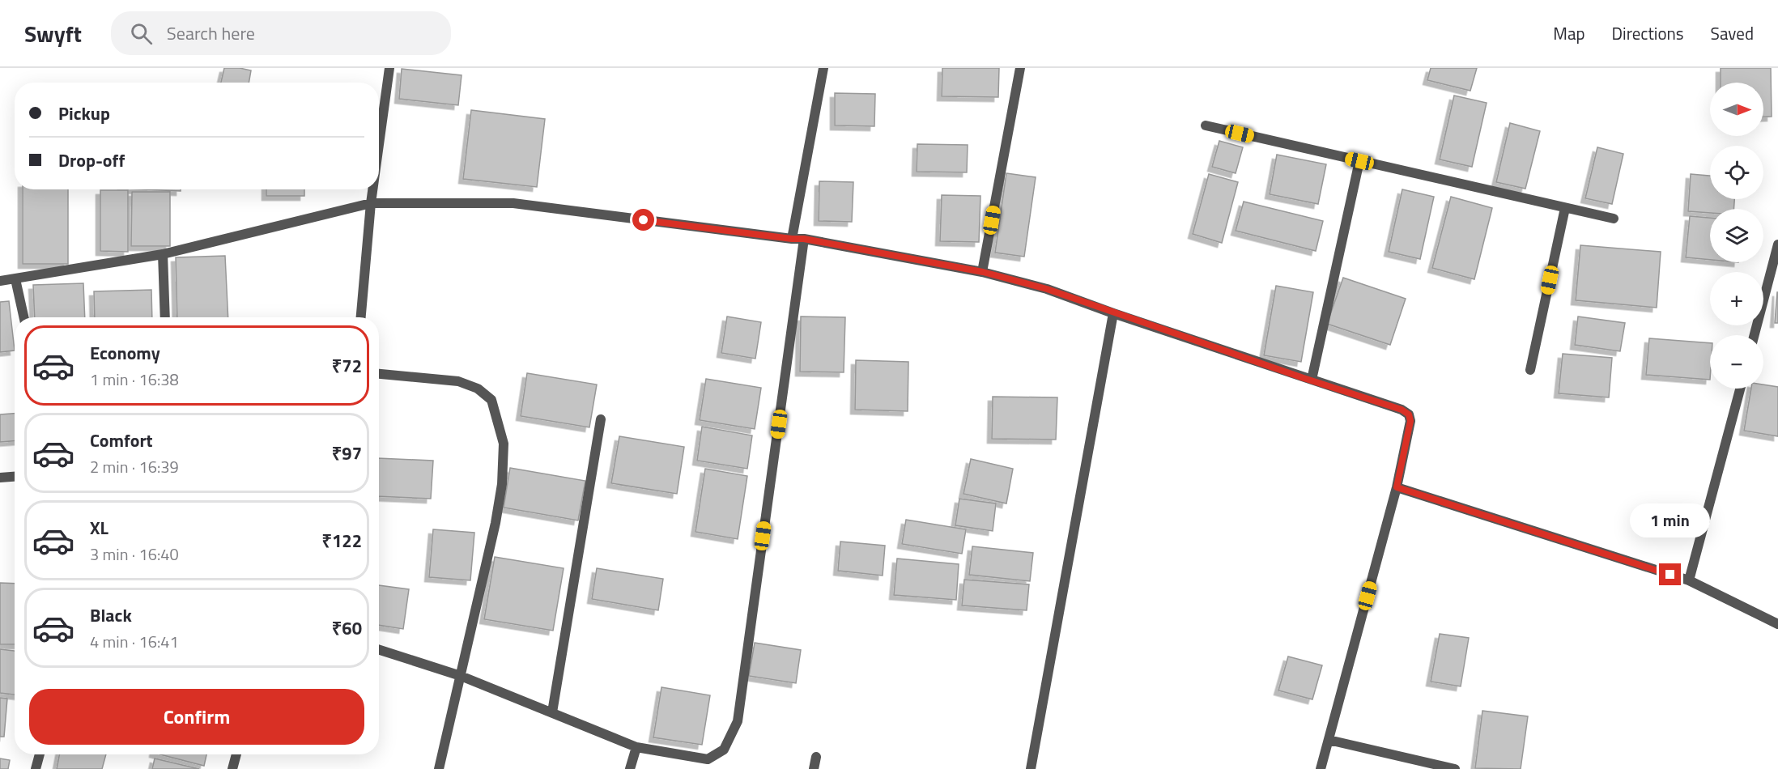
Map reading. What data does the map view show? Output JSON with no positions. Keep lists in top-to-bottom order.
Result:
{
  "north": "right",
  "page": {
    "header": "Swyft",
    "search": "Search here",
    "nav": ["Map", "Directions", "Saved"],
    "map_buttons": ["+", "−"],
    "banner": ["Pickup", "Drop-off"],
    "list": [
      {
        "name": "Economy",
        "note": "1 min · 16:38",
        "value": "₹72"
      },
      {
        "name": "Comfort",
        "note": "2 min · 16:39",
        "value": "₹97"
      },
      {
        "name": "XL",
        "note": "3 min · 16:40",
        "value": "₹122"
      },
      {
        "name": "Black",
        "note": "4 min · 16:41",
        "value": "₹60"
      }
    ],
    "bubble": "1 min",
    "buttons": "Confirm"
  }
}
